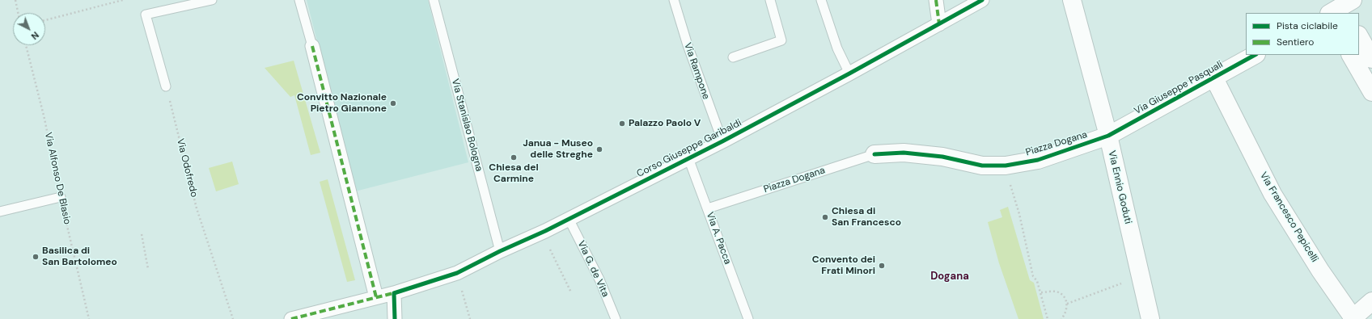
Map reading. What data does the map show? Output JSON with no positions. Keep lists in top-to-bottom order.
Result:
{
  "streets": {
    "street": [
      "Via Giuseppe Pasquali",
      "Piazza Dogana",
      "Corso Giuseppe Garibaldi",
      "Via Ennio Goduti",
      "Via Francesco Pepicelli"
    ],
    "lane": [
      "Via Rampone",
      "Via Stanislao Bologna",
      "Via A. Pacca",
      "Via G. de Vita"
    ],
    "path": ["Via Odofredo", "Via Alfonso De Blasio"]
  },
  "crossings": [
    ["Via Rampone", "Corso Giuseppe Garibaldi"],
    ["Via Giuseppe Pasquali", "Piazza Dogana"],
    ["Via Giuseppe Pasquali", "Via Ennio Goduti"],
    ["Via Giuseppe Pasquali", "Via Francesco Pepicelli"],
    ["Via Stanislao Bologna", "Corso Giuseppe Garibaldi"],
    ["Piazza Dogana", "Via Ennio Goduti"],
    ["Piazza Dogana", "Via A. Pacca"],
    ["Corso Giuseppe Garibaldi", "Via A. Pacca"],
    ["Corso Giuseppe Garibaldi", "Via G. de Vita"]
  ],
  "districts": ["Dogana"],
  "places": [
    "Convitto Nazionale Pietro Giannone",
    "Palazzo Paolo V",
    "Janua - Museo delle Streghe",
    "Chiesa del Carmine",
    "Chiesa di San Francesco",
    "Basilica di San Bartolomeo",
    "Convento dei Frati Minori"
  ],
  "legend": ["Pista ciclabile", "Sentiero"],
  "north": "bottom right"
}
